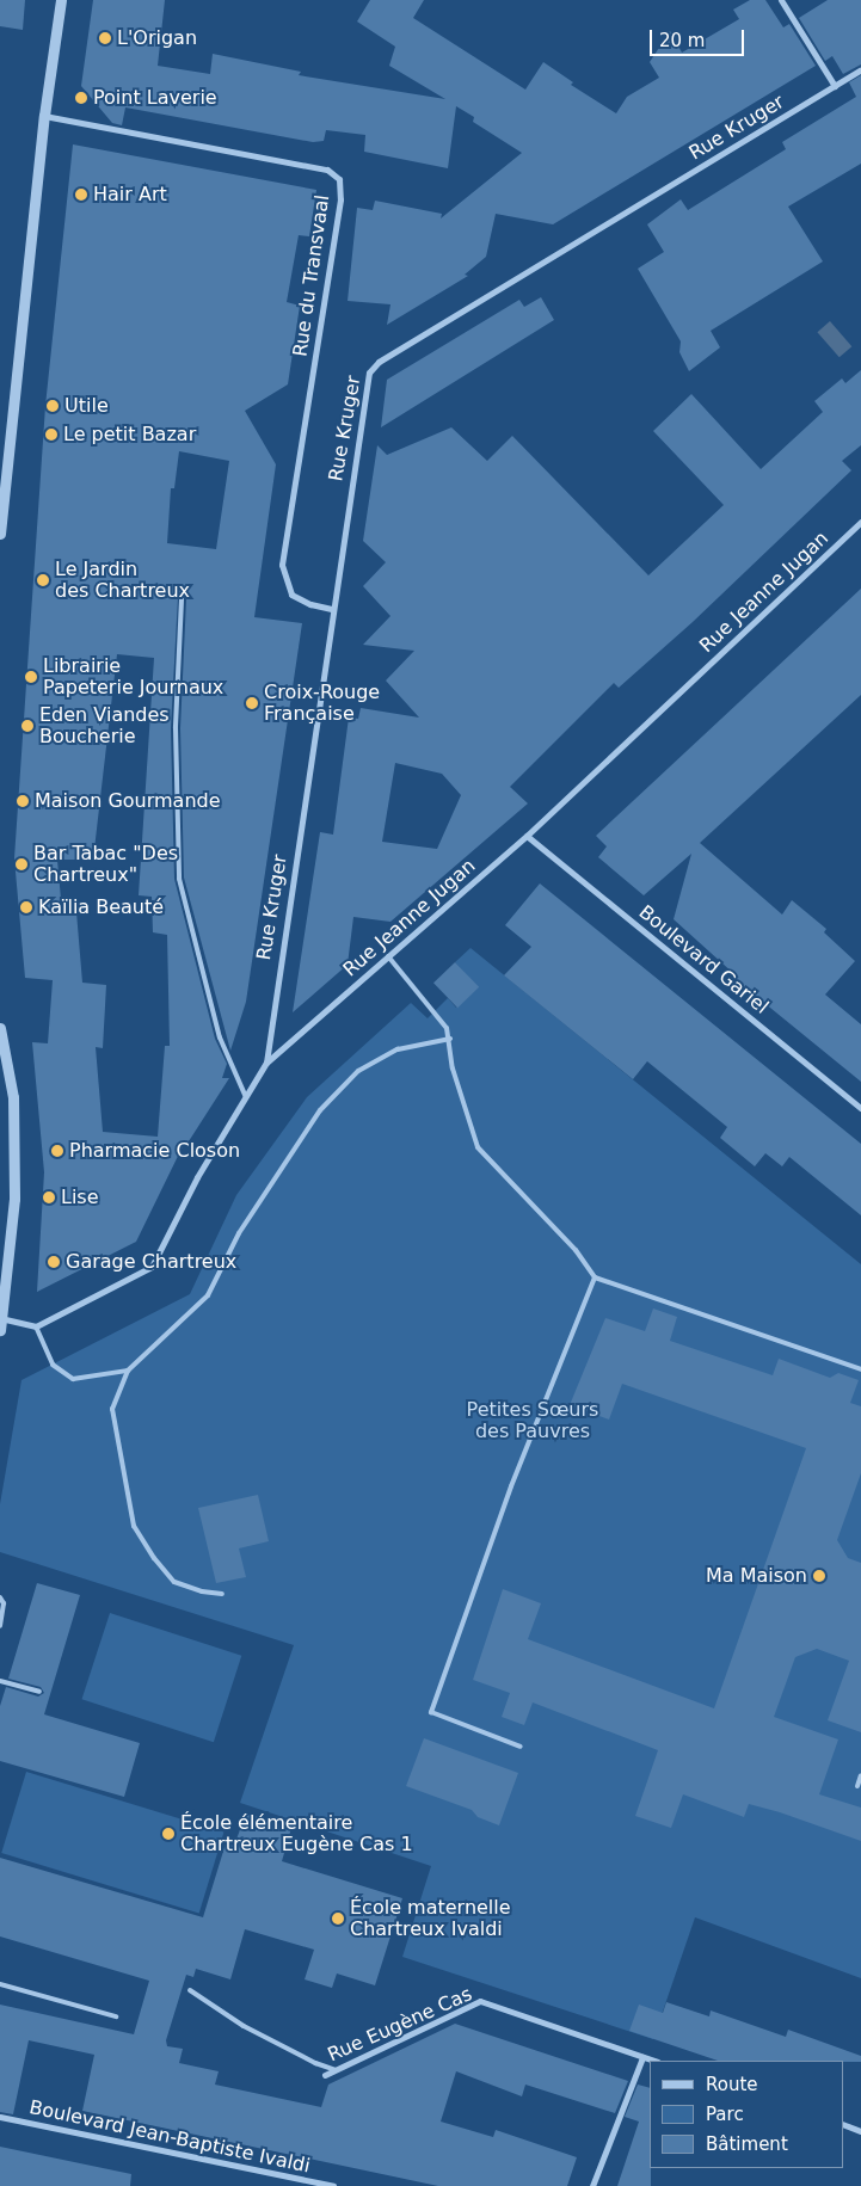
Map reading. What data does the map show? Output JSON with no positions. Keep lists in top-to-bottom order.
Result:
{
  "streets": {
    "street": [
      "Rue Kruger",
      "Rue du Transvaal",
      "Rue Jeanne Jugan",
      "Boulevard Gariel",
      "Rue Eugène Cas",
      "Boulevard Jean-Baptiste Ivaldi"
    ]
  },
  "crossings": [
    ["Rue Kruger", "Rue du Transvaal"],
    ["Rue Kruger", "Rue Jeanne Jugan"],
    ["Rue Jeanne Jugan", "Boulevard Gariel"]
  ],
  "parks": ["Petites Sœurs des Pauvres"],
  "places": [
    "L'Origan",
    "Point Laverie",
    "Hair Art",
    "Utile",
    "Le petit Bazar",
    "Le Jardin des Chartreux",
    "Librairie Papeterie Journaux",
    "Croix-Rouge Française",
    "Eden Viandes Boucherie",
    "Maison Gourmande",
    "Bar Tabac \"Des Chartreux\"",
    "Kaïlia Beauté",
    "Pharmacie Closon",
    "Lise",
    "Garage Chartreux",
    "Ma Maison",
    "École élémentaire Chartreux Eugène Cas 1",
    "École maternelle Chartreux Ivaldi"
  ],
  "legend": ["Route", "Parc", "Bâtiment"],
  "scale_bar": "20 m"
}
